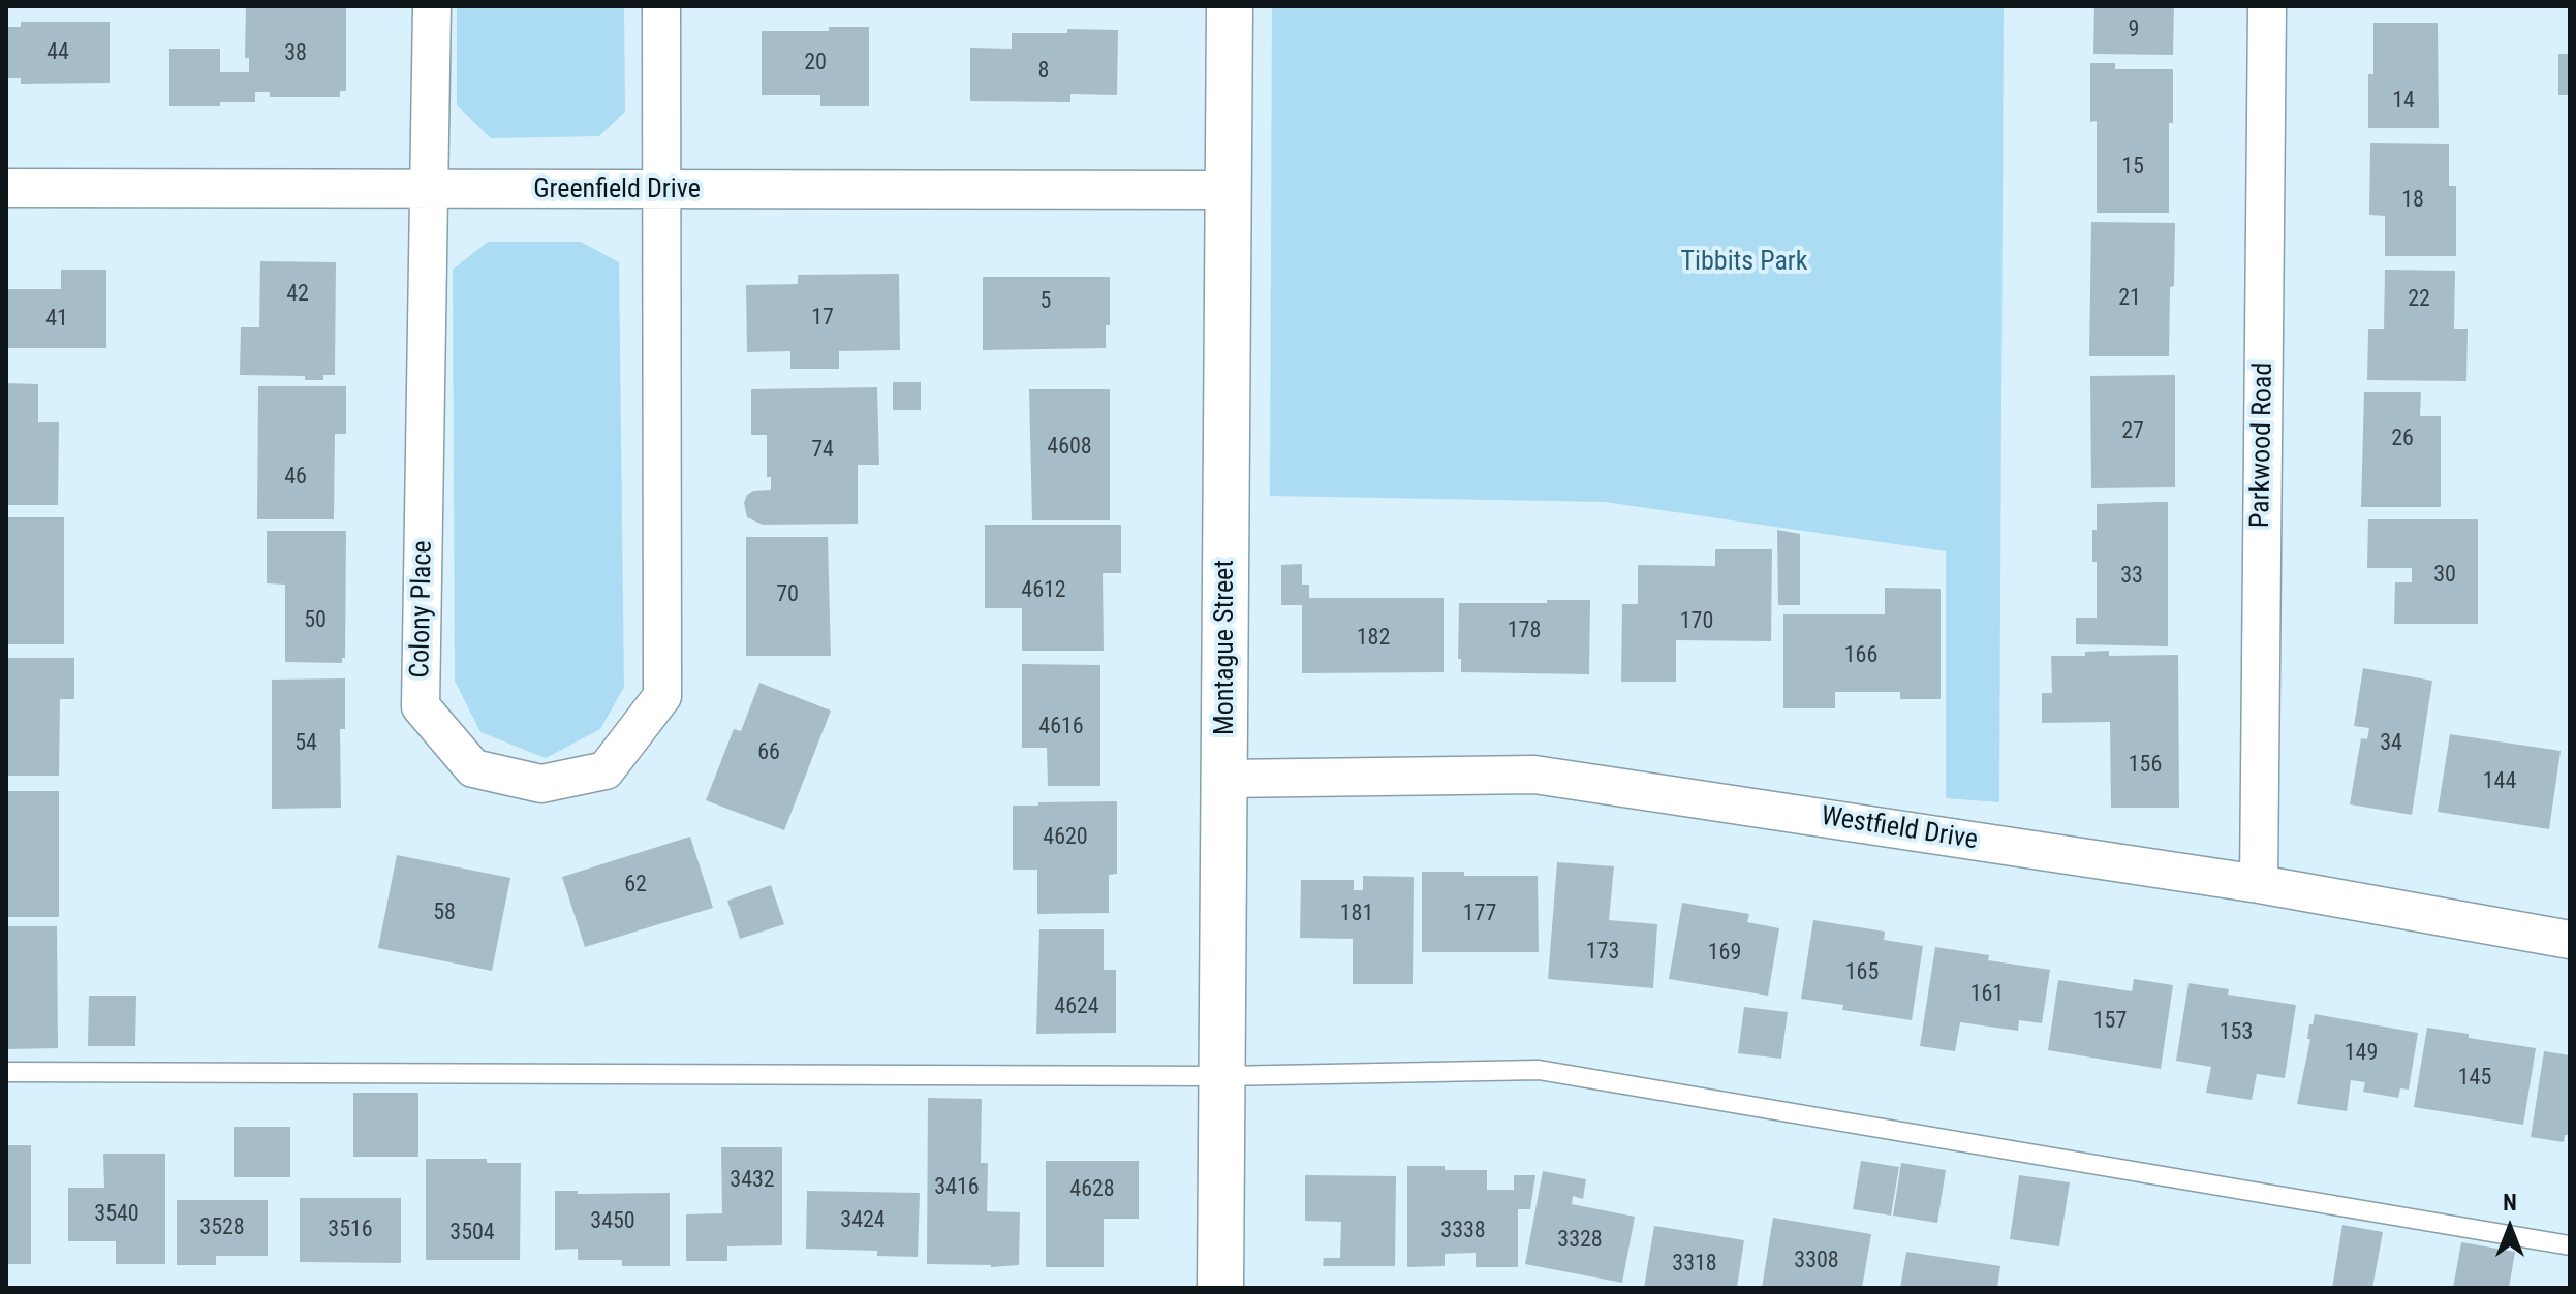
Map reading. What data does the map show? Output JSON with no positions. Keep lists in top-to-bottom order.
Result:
{
  "streets": {
    "street": [
      "Greenfield Drive",
      "Parkwood Road",
      "Colony Place",
      "Montague Street",
      "Westfield Drive"
    ]
  },
  "crossings": [
    ["Greenfield Drive", "Colony Place"],
    ["Greenfield Drive", "Montague Street"],
    ["Parkwood Road", "Westfield Drive"],
    ["Montague Street", "Westfield Drive"]
  ],
  "parks": ["Tibbits Park"],
  "house_numbers": [
    "9",
    "44",
    "38",
    "20",
    "8",
    "14",
    "15",
    "18",
    "42",
    "21",
    "22",
    "5",
    "17",
    "41",
    "27",
    "26",
    "4608",
    "74",
    "46",
    "30",
    "33",
    "4612",
    "70",
    "50",
    "170",
    "178",
    "182",
    "166",
    "4616",
    "54",
    "34",
    "66",
    "156",
    "144",
    "4620",
    "62",
    "58",
    "181",
    "177",
    "173",
    "169",
    "165",
    "161",
    "4624",
    "157",
    "153",
    "149",
    "145",
    "3432",
    "3416",
    "4628",
    "3540",
    "3424",
    "3450",
    "3528",
    "3516",
    "3338",
    "3504",
    "3328",
    "3308",
    "3318"
  ],
  "north": "top"
}
